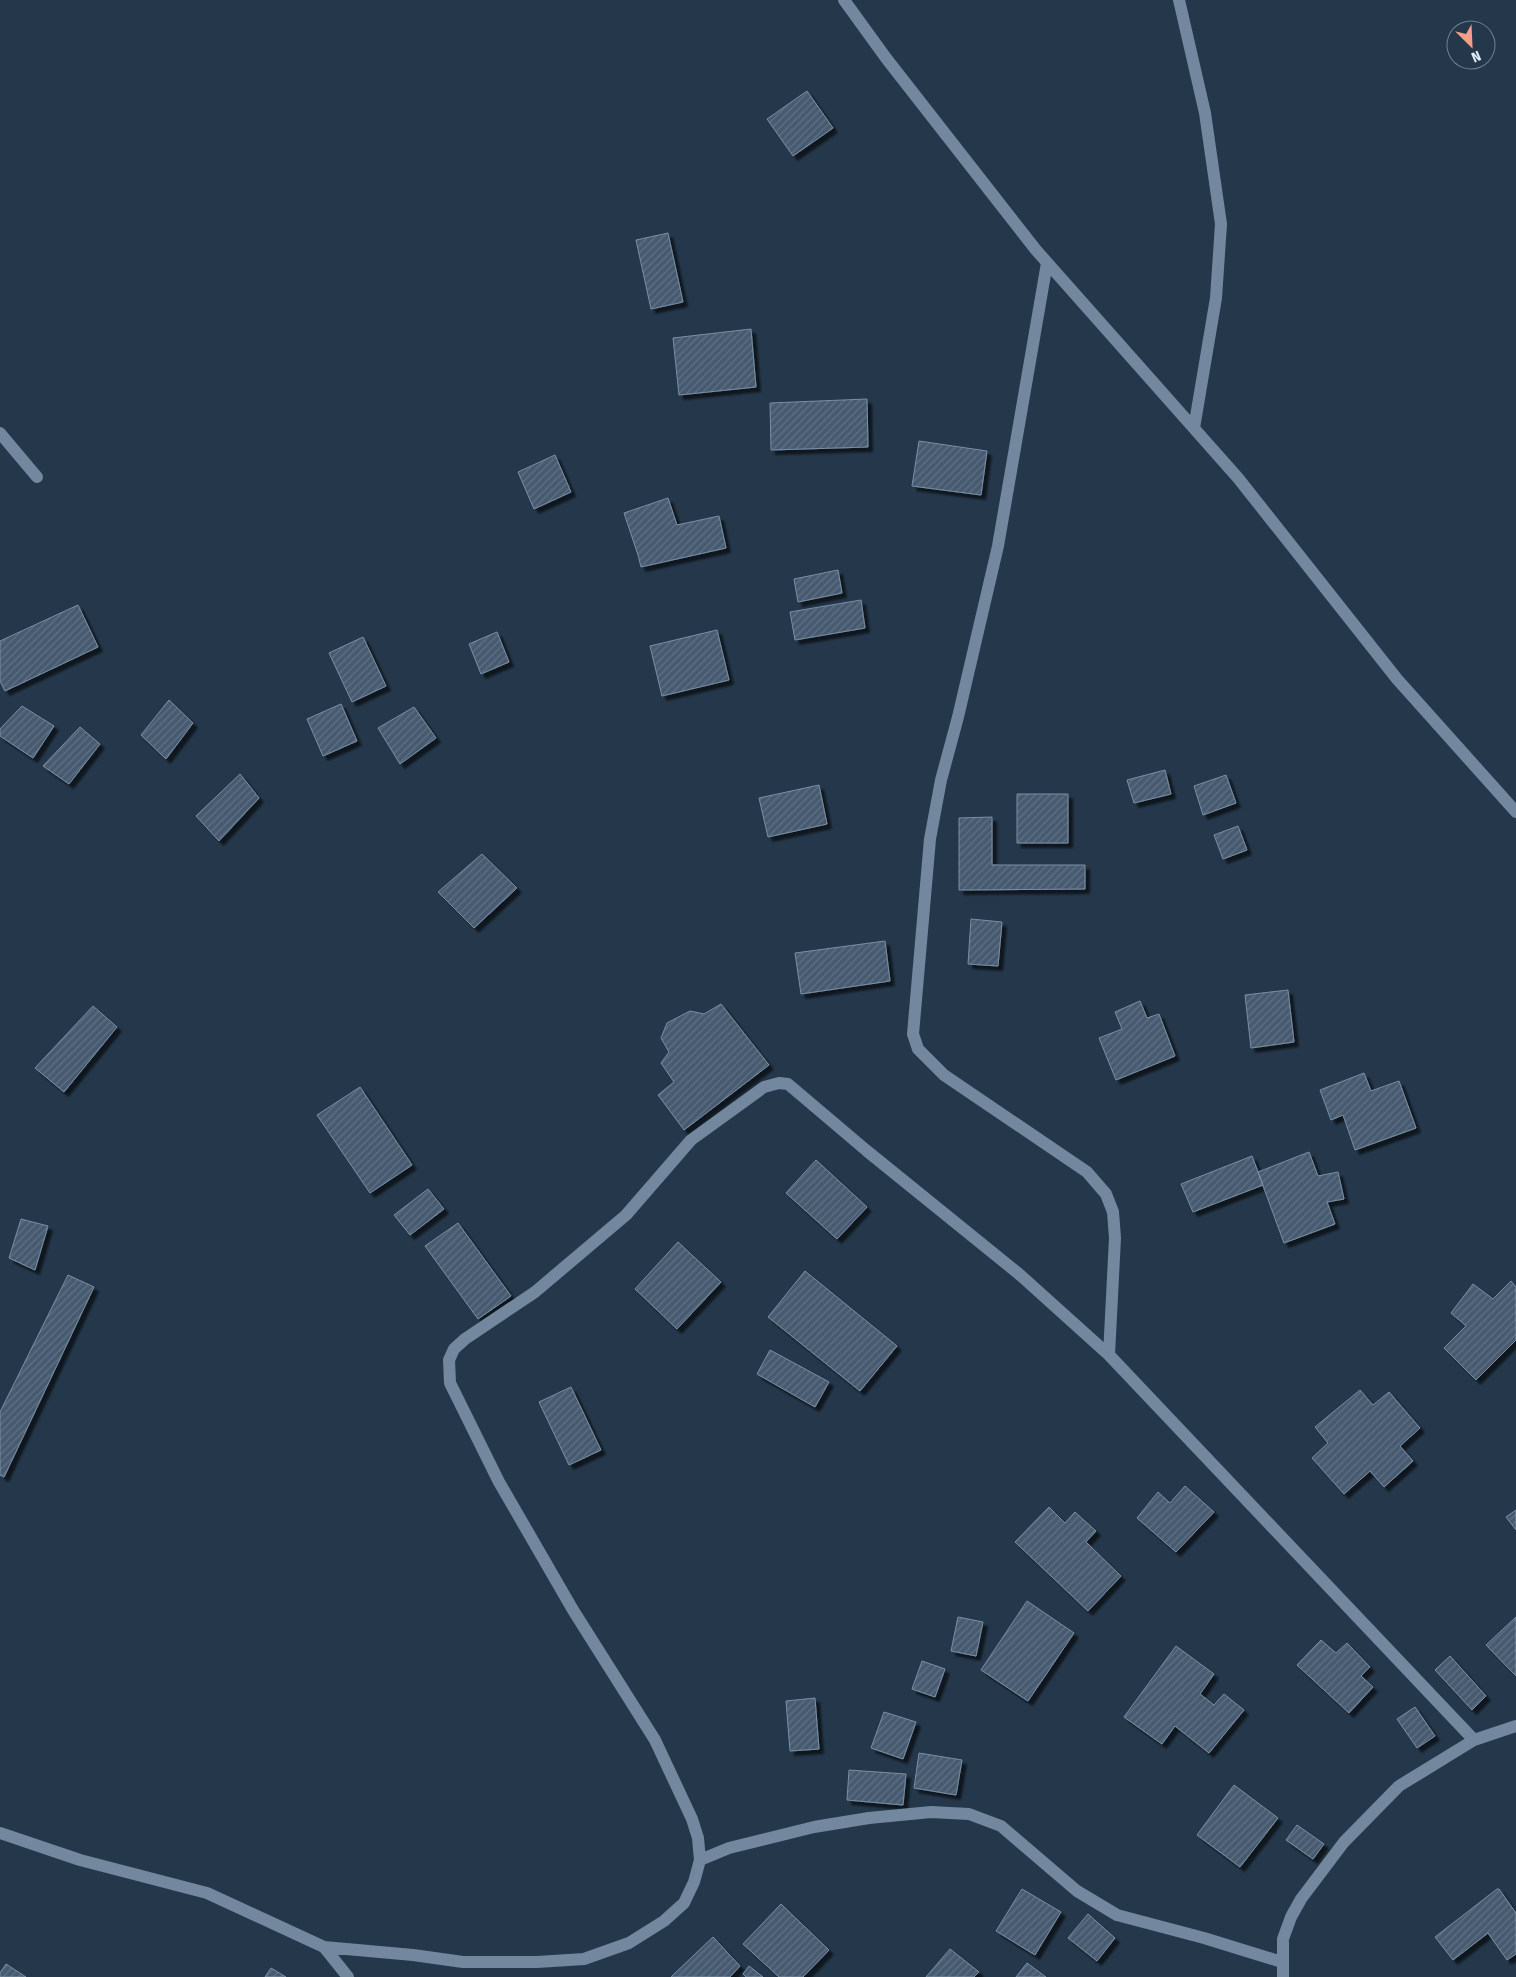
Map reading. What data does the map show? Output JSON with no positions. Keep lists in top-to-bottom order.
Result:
{
  "north": "bottom right"
}
